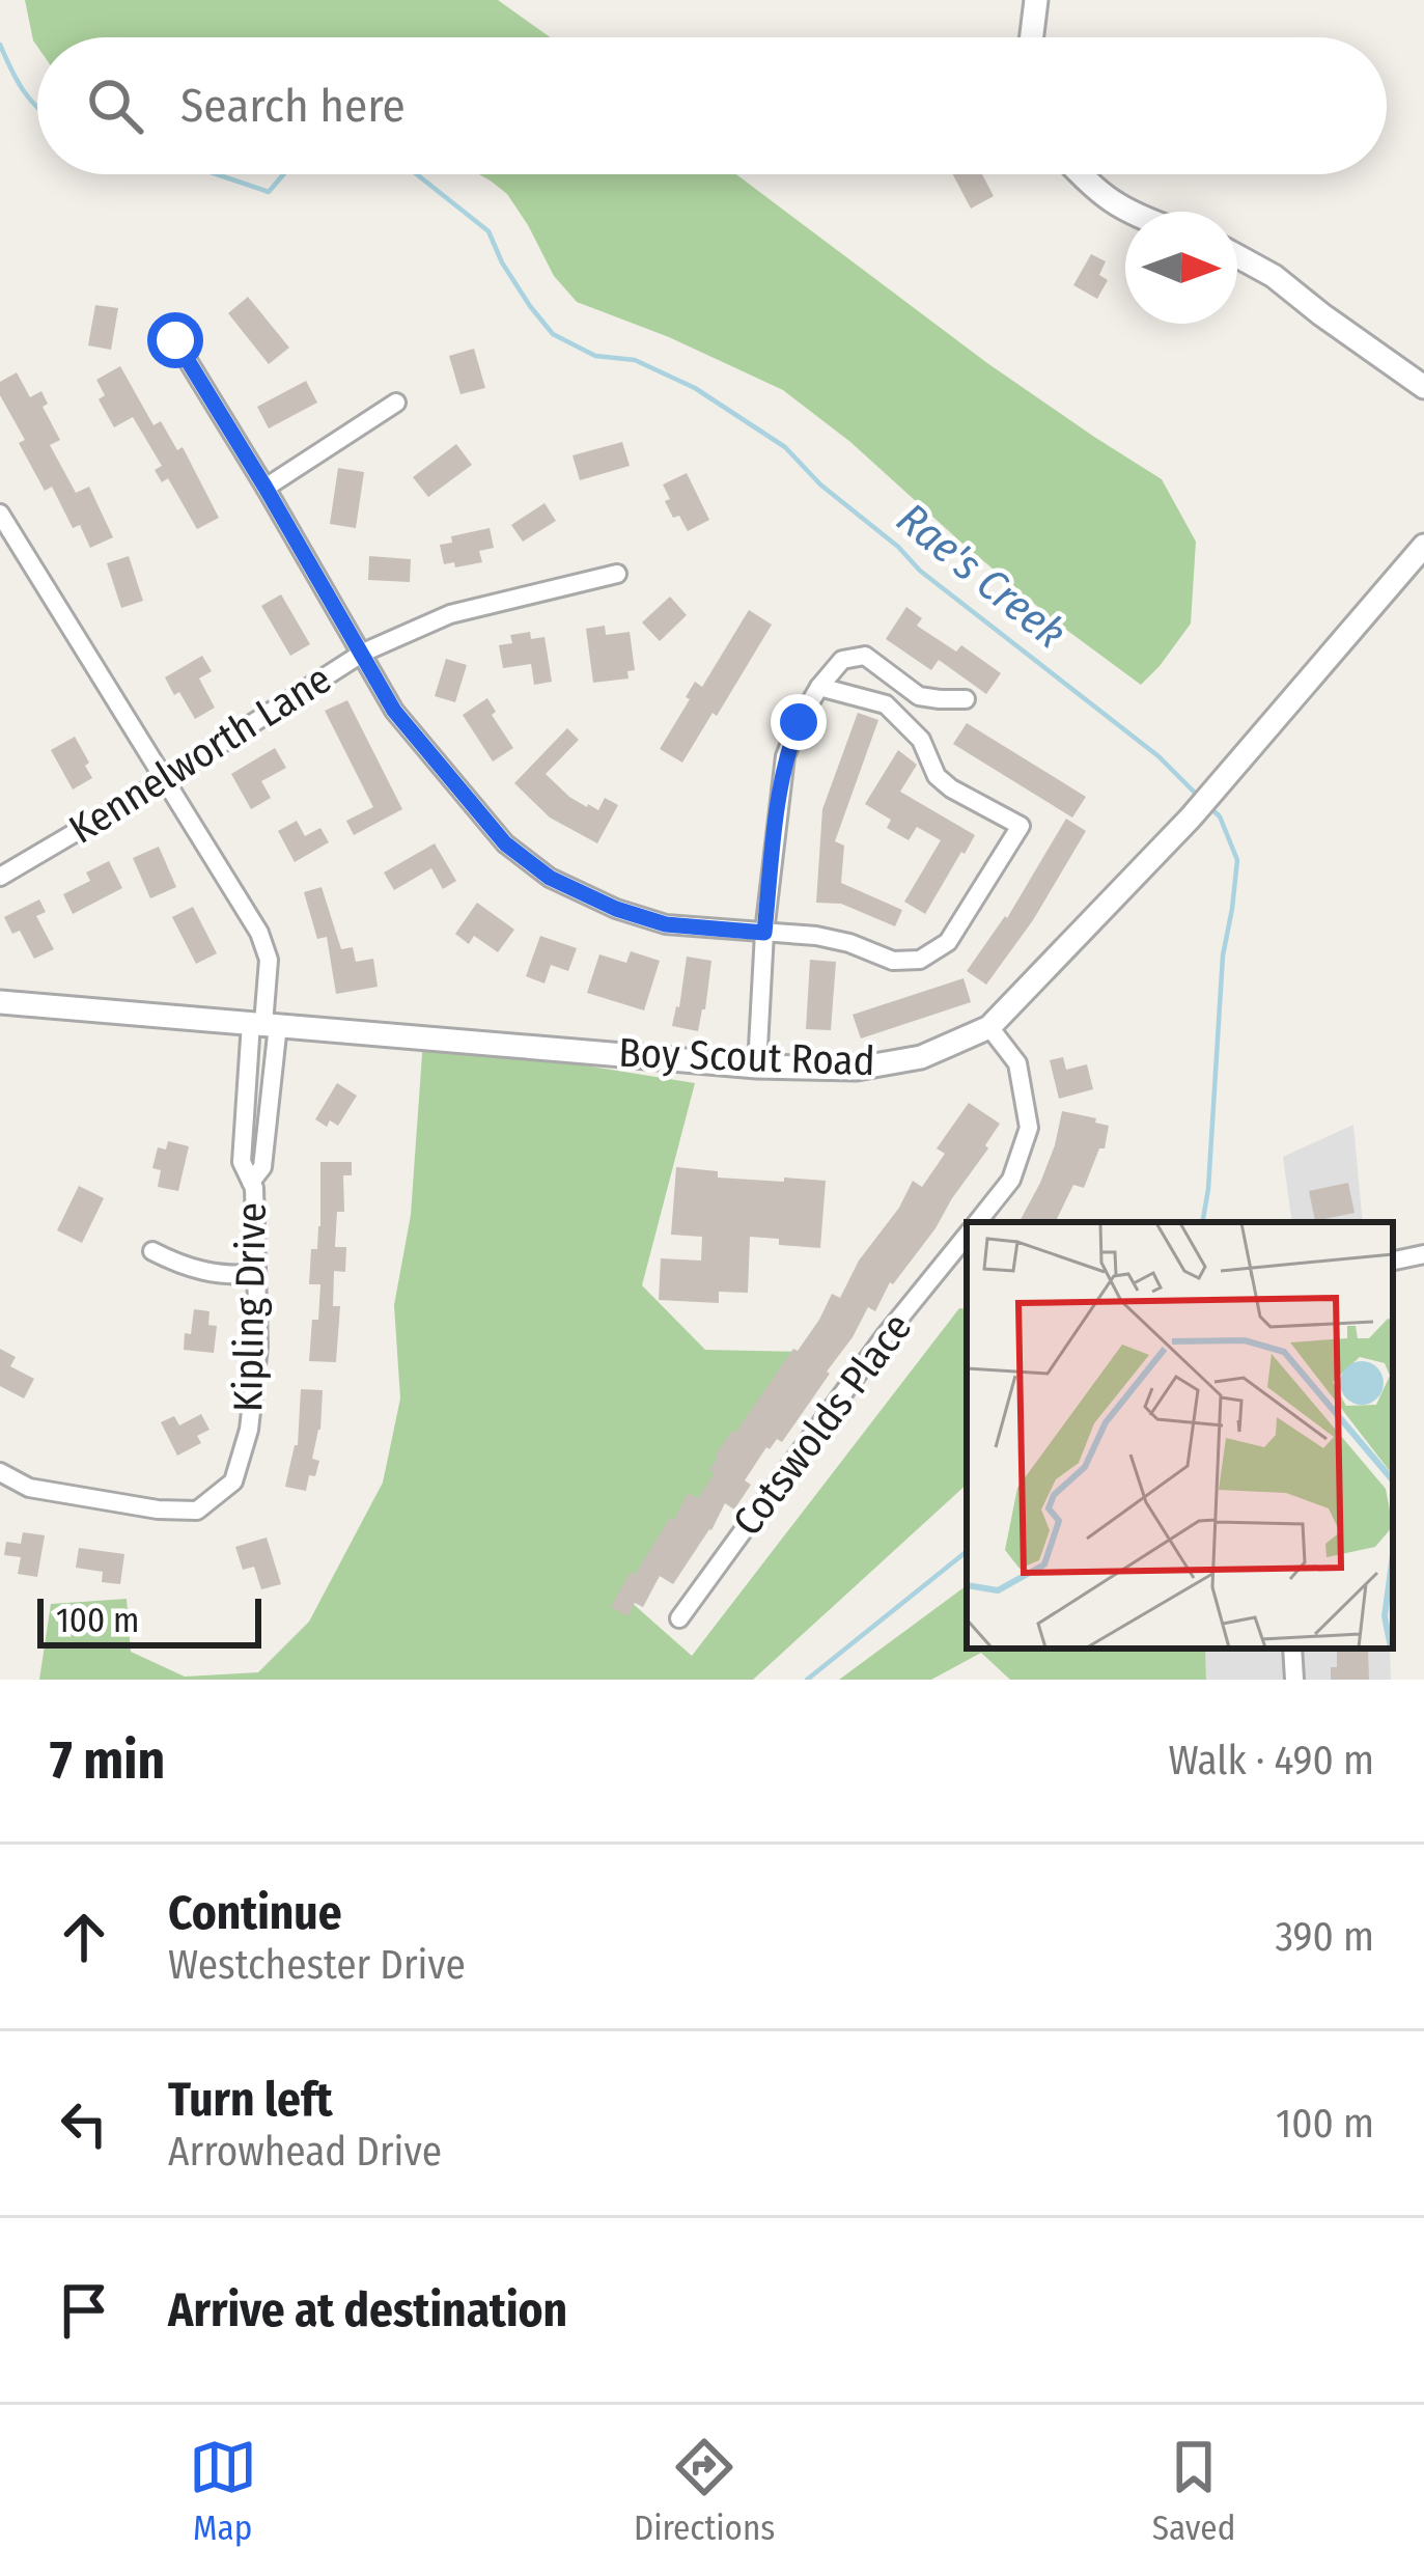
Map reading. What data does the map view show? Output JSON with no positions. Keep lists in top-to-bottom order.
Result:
{
  "streets": {
    "street": [
      "Kennelworth Lane",
      "Boy Scout Road",
      "Kipling Drive",
      "Cotswolds Place"
    ]
  },
  "crossings": [
    ["Kennelworth Lane", "Kipling Drive"],
    ["Boy Scout Road", "Kipling Drive"],
    ["Boy Scout Road", "Cotswolds Place"]
  ],
  "water": ["Rae's Creek"],
  "scale_bar": "100 m",
  "north": "right",
  "page": {
    "search": "Search here",
    "scale": "100 m",
    "heading": ["7 min", "Walk · 490 m"],
    "list": [
      ["Continue", "Westchester Drive", "390 m"],
      ["Turn left", "Arrowhead Drive", "100 m"],
      "Arrive at destination"
    ],
    "nav": ["Map", "Directions", "Saved"]
  }
}
